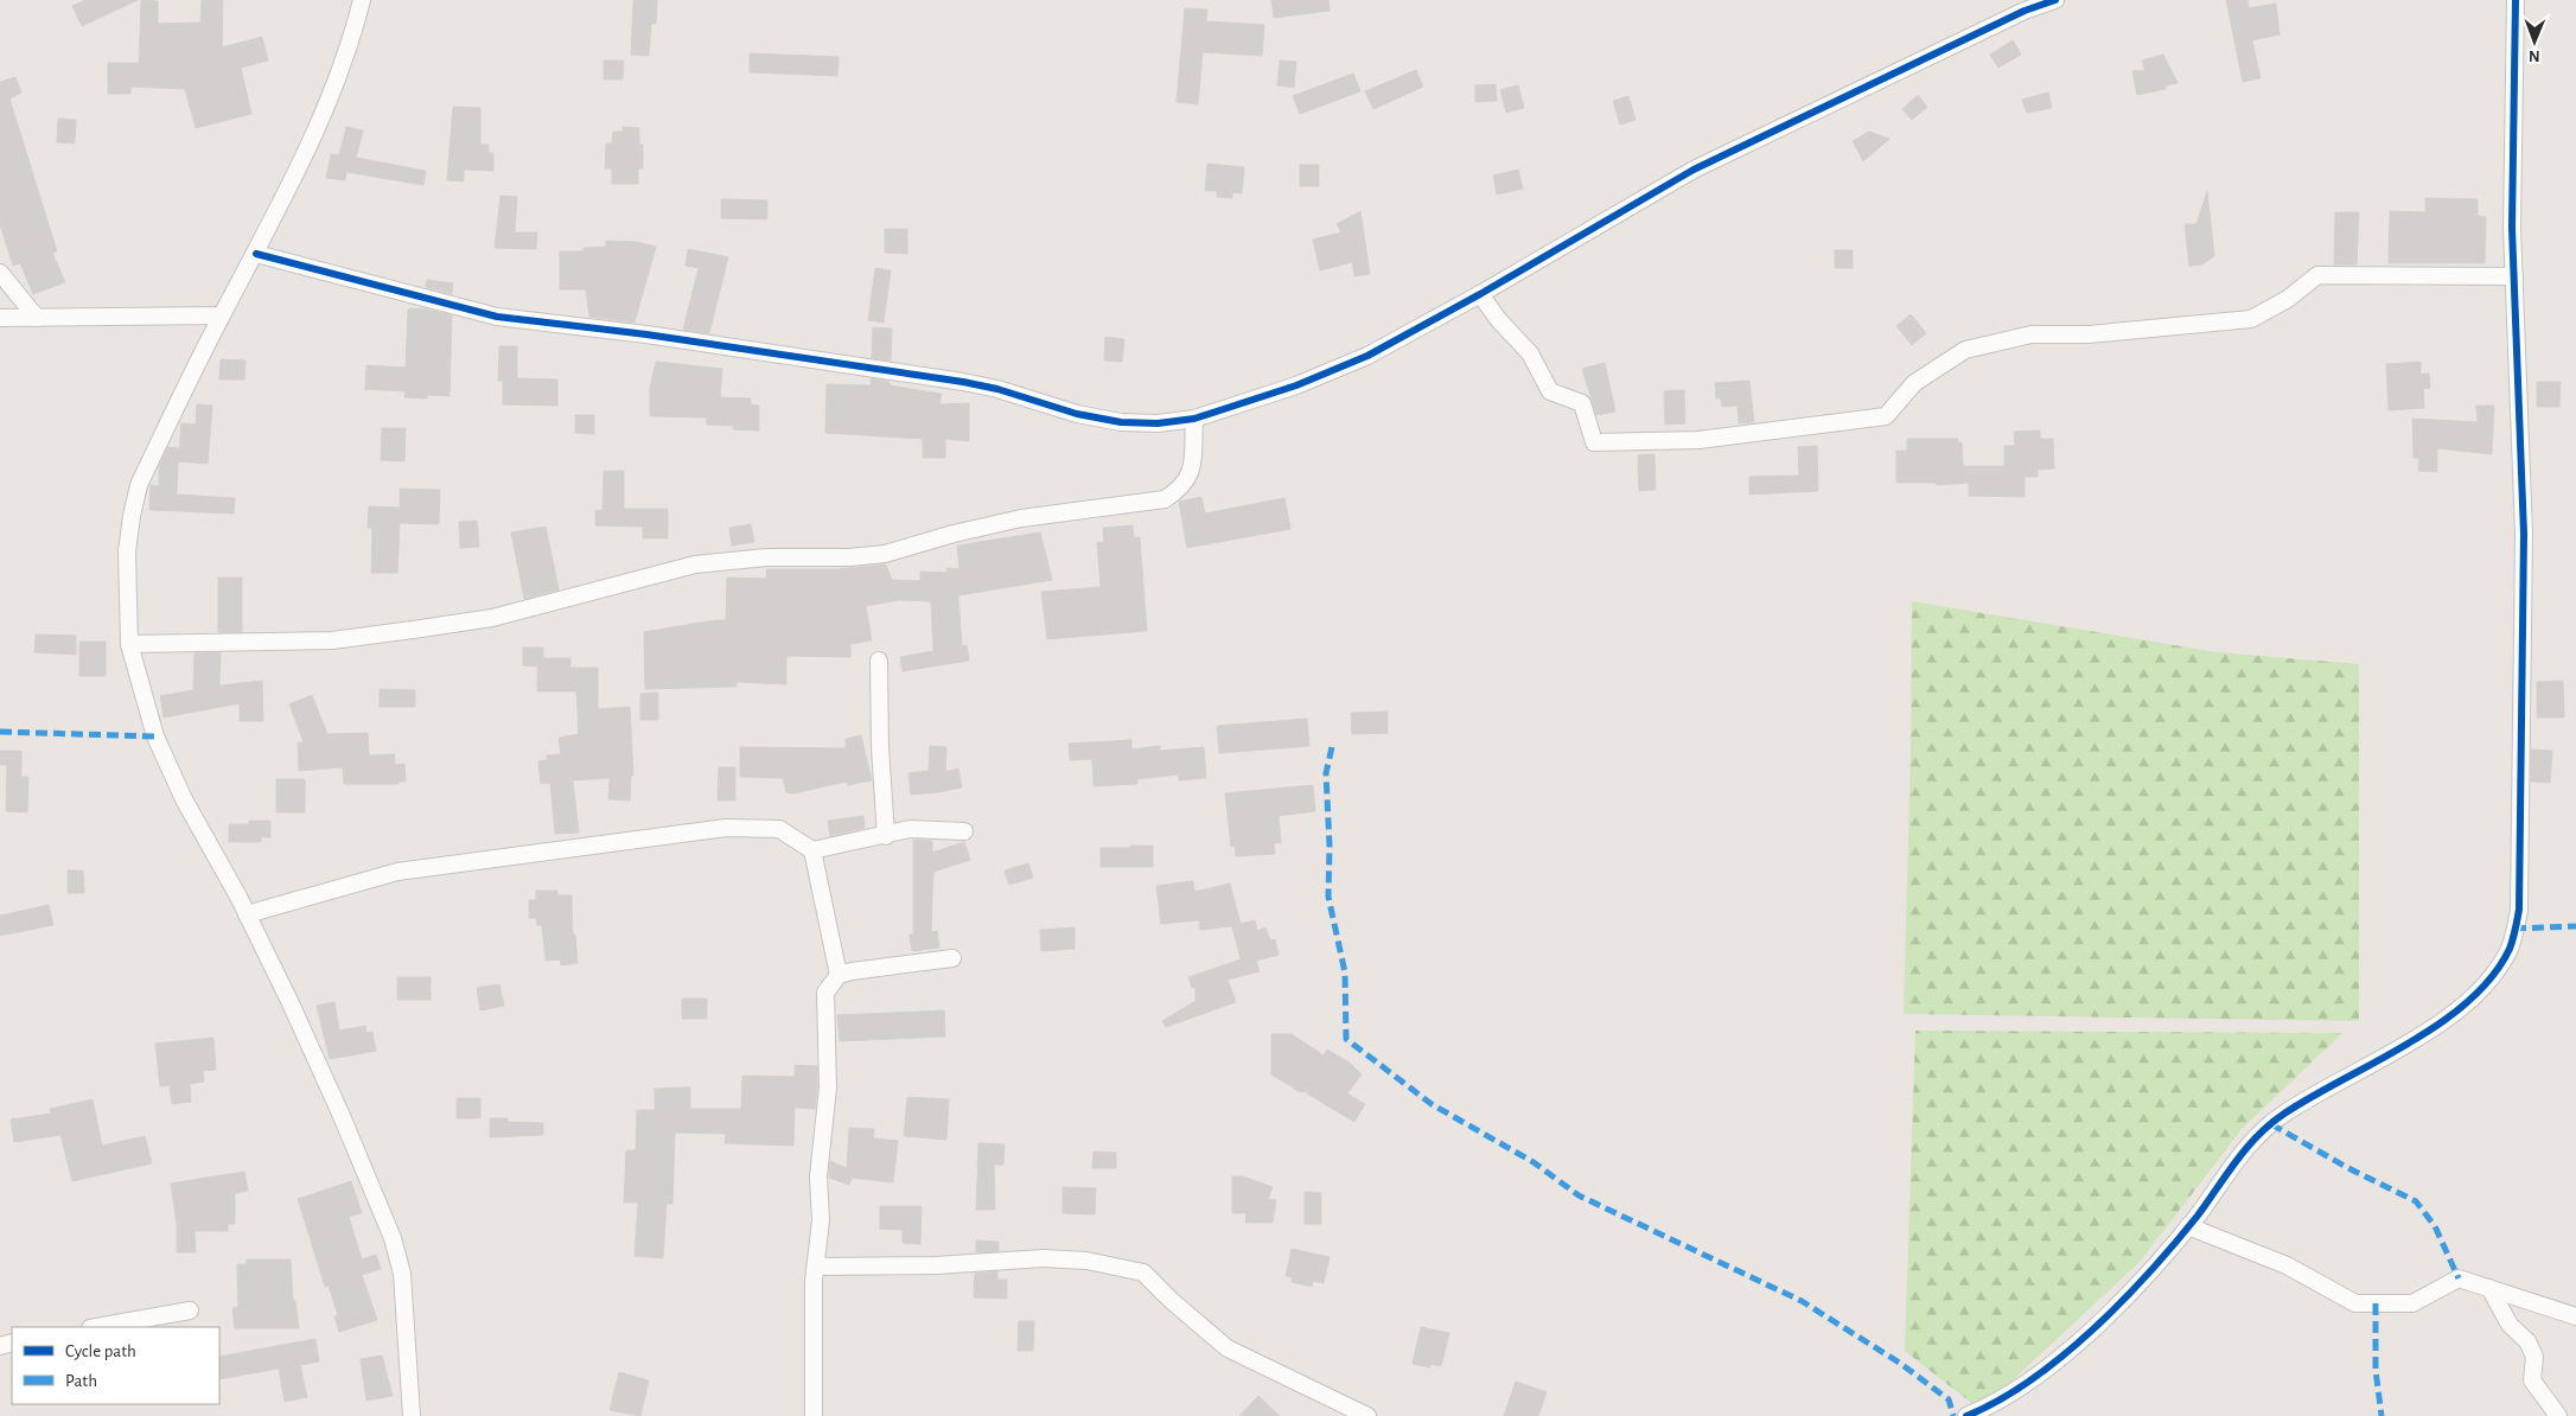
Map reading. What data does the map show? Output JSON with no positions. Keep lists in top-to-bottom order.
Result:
{
  "legend": ["Cycle path", "Path"],
  "north": "bottom"
}
